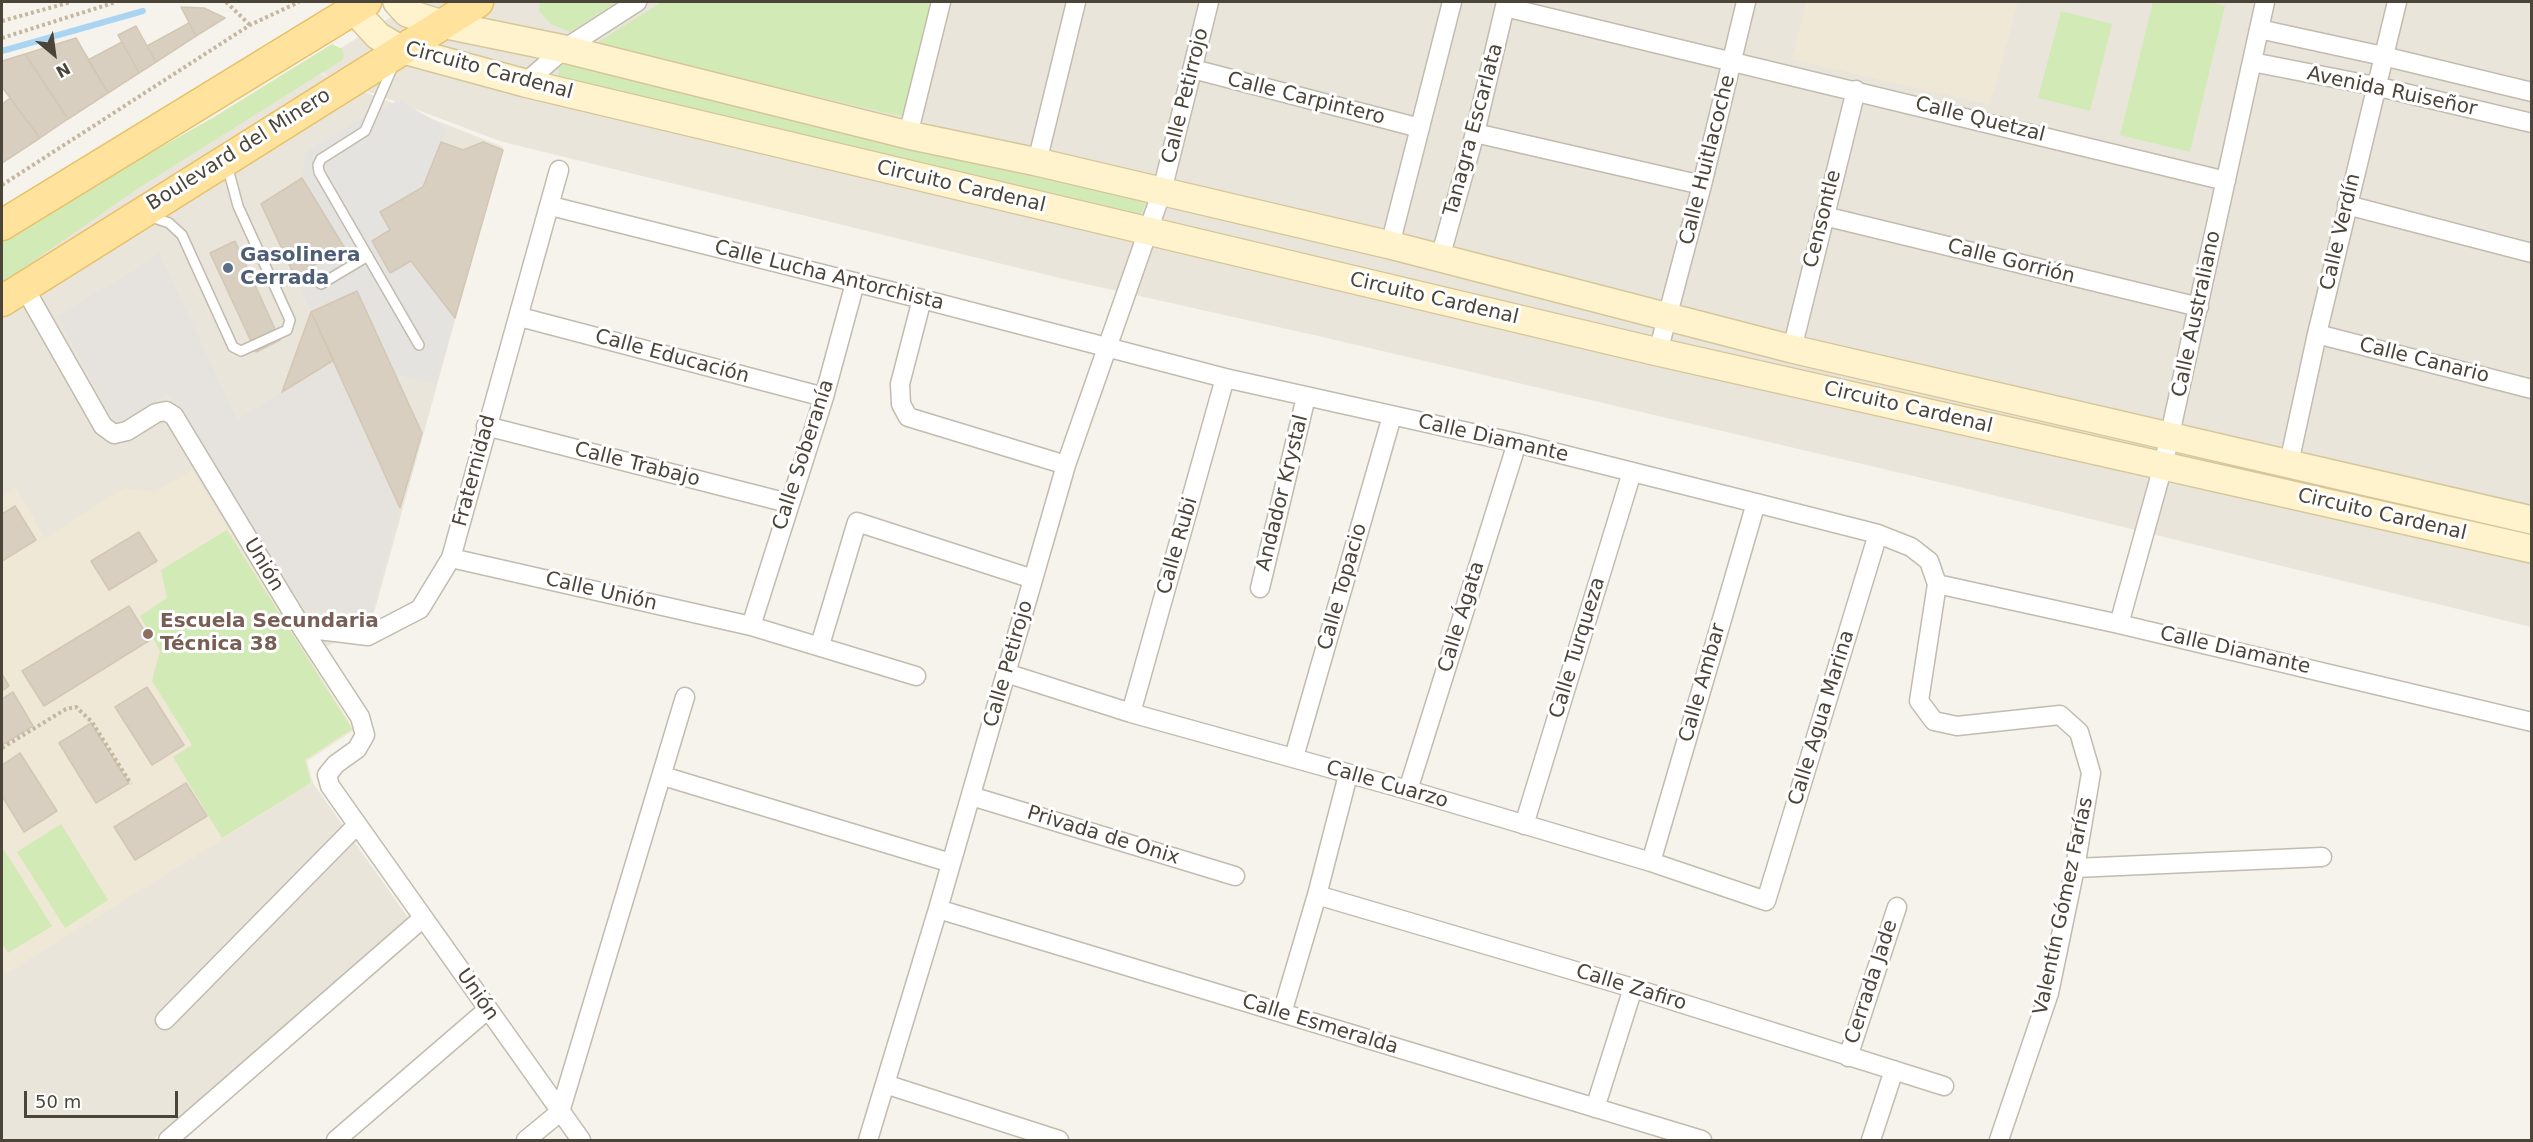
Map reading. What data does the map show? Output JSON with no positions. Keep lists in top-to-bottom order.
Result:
{
  "streets": {
    "main road": ["Boulevard del Minero"],
    "street": [
      "Circuito Cardenal",
      "Avenida Ruiseñor",
      "Calle Petirrojo",
      "Calle Carpintero",
      "Calle Quetzal",
      "Tanagra Escarlata",
      "Calle Huitlacoche",
      "Censontle",
      "Calle Verdín",
      "Calle Gorrión",
      "Calle Lucha Antorchista",
      "Calle Australiano",
      "Calle Educación",
      "Calle Canario",
      "Calle Diamante",
      "Calle Soberanía",
      "Calle Trabajo",
      "Fraternidad",
      "Andador Krystal",
      "Calle Rubi",
      "Unión",
      "Calle Topacio",
      "Calle Unión",
      "Calle Ágata",
      "Calle Turqueza",
      "Calle Petirojo",
      "Calle Ambar",
      "Calle Agua Marina",
      "Calle Cuarzo",
      "Privada de Onix",
      "Valentín Gómez Farías",
      "Cerrada Jade",
      "Calle Zafiro",
      "Calle Esmeralda"
    ]
  },
  "crossings": [
    ["Circuito Cardenal", "Calle Petirrojo"],
    ["Circuito Cardenal", "Tanagra Escarlata"],
    ["Circuito Cardenal", "Boulevard del Minero"],
    ["Circuito Cardenal", "Calle Huitlacoche"],
    ["Circuito Cardenal", "Censontle"],
    ["Circuito Cardenal", "Calle Verdín"],
    ["Circuito Cardenal", "Calle Australiano"],
    ["Circuito Cardenal", "Calle Petirojo"],
    ["Avenida Ruiseñor", "Calle Verdín"],
    ["Avenida Ruiseñor", "Calle Australiano"],
    ["Calle Petirrojo", "Calle Carpintero"],
    ["Calle Petirrojo", "Calle Petirojo"],
    ["Calle Quetzal", "Tanagra Escarlata"],
    ["Calle Quetzal", "Calle Huitlacoche"],
    ["Calle Quetzal", "Censontle"],
    ["Calle Quetzal", "Calle Australiano"],
    ["Boulevard del Minero", "Unión"],
    ["Censontle", "Calle Gorrión"],
    ["Calle Verdín", "Calle Canario"],
    ["Calle Gorrión", "Calle Australiano"],
    ["Calle Lucha Antorchista", "Calle Diamante"],
    ["Calle Lucha Antorchista", "Calle Soberanía"],
    ["Calle Lucha Antorchista", "Fraternidad"],
    ["Calle Lucha Antorchista", "Calle Petirojo"],
    ["Calle Australiano", "Calle Diamante"],
    ["Calle Educación", "Calle Soberanía"],
    ["Calle Educación", "Fraternidad"],
    ["Calle Diamante", "Andador Krystal"],
    ["Calle Diamante", "Calle Rubi"],
    ["Calle Diamante", "Calle Topacio"],
    ["Calle Diamante", "Calle Ágata"],
    ["Calle Diamante", "Calle Turqueza"],
    ["Calle Diamante", "Calle Petirojo"],
    ["Calle Diamante", "Calle Ambar"],
    ["Calle Diamante", "Calle Agua Marina"],
    ["Calle Diamante", "Valentín Gómez Farías"],
    ["Calle Soberanía", "Calle Trabajo"],
    ["Calle Soberanía", "Calle Unión"],
    ["Calle Trabajo", "Fraternidad"],
    ["Fraternidad", "Unión"],
    ["Fraternidad", "Calle Unión"],
    ["Calle Rubi", "Calle Cuarzo"],
    ["Calle Topacio", "Calle Cuarzo"],
    ["Calle Ágata", "Calle Cuarzo"],
    ["Calle Turqueza", "Calle Cuarzo"],
    ["Calle Petirojo", "Calle Cuarzo"],
    ["Calle Petirojo", "Privada de Onix"],
    ["Calle Petirojo", "Calle Esmeralda"],
    ["Calle Ambar", "Calle Cuarzo"],
    ["Calle Agua Marina", "Calle Cuarzo"],
    ["Cerrada Jade", "Calle Zafiro"]
  ],
  "places": ["Gasolinera Cerrada", "Escuela Secundaria Técnica 38"],
  "scale_bar": "50 m",
  "north": "bottom right"
}
